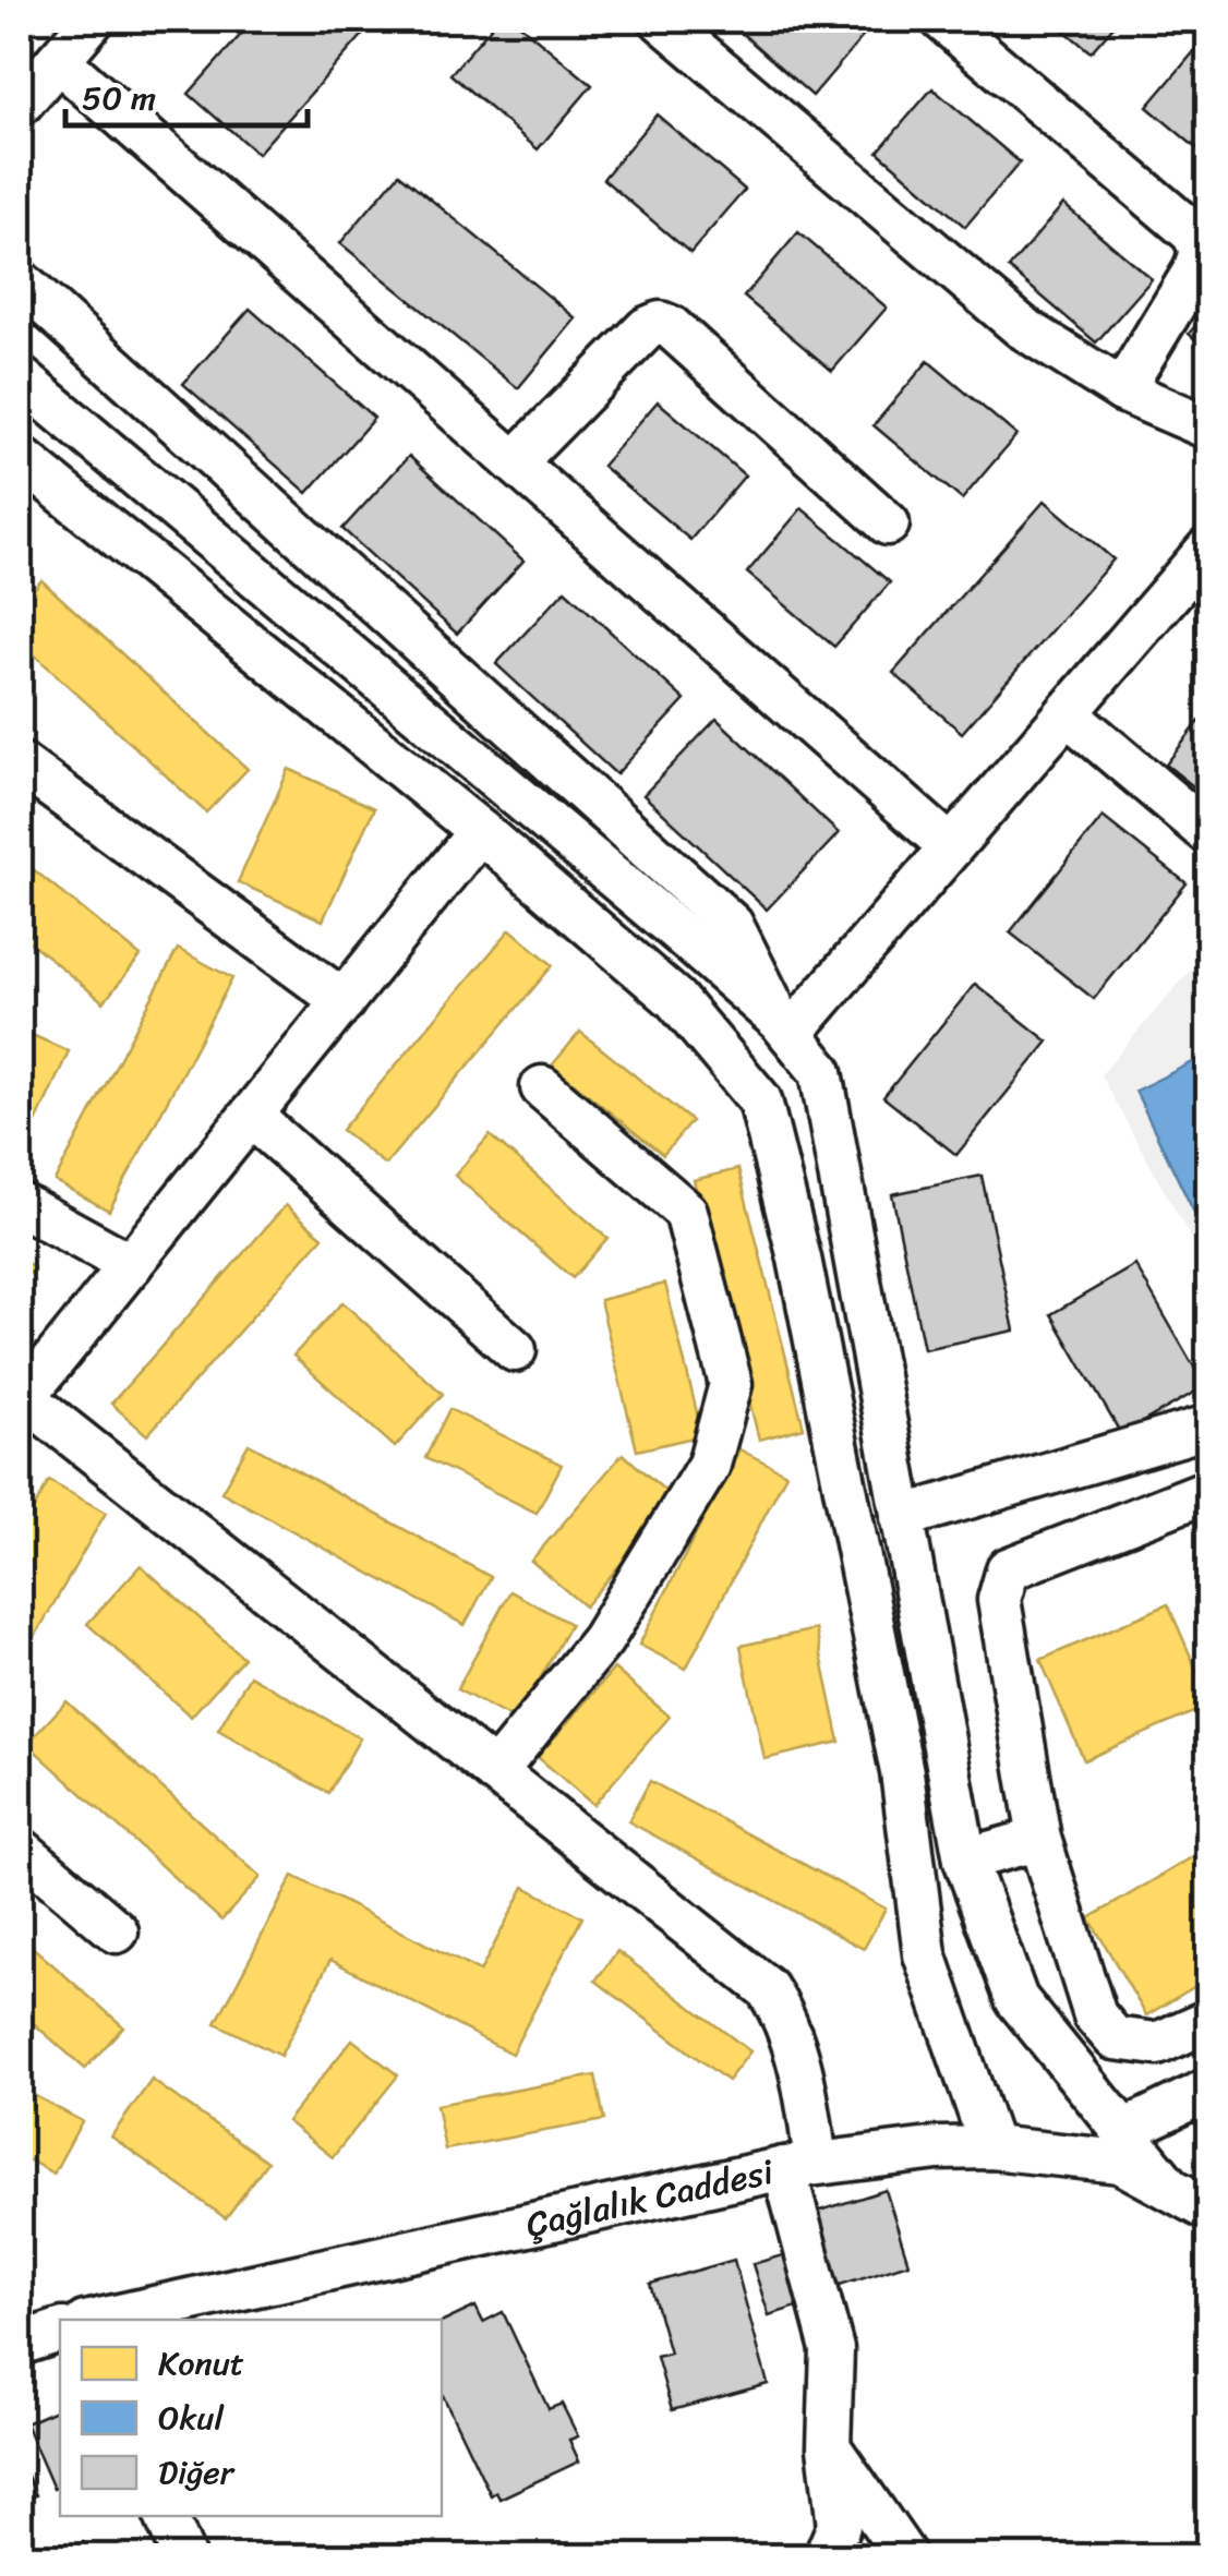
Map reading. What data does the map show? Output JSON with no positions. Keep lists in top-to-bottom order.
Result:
{
  "streets": {
    "street": ["Çağlalık Caddesi"]
  },
  "legend": ["Konut", "Okul", "Diğer"],
  "scale_bar": "50 m"
}
